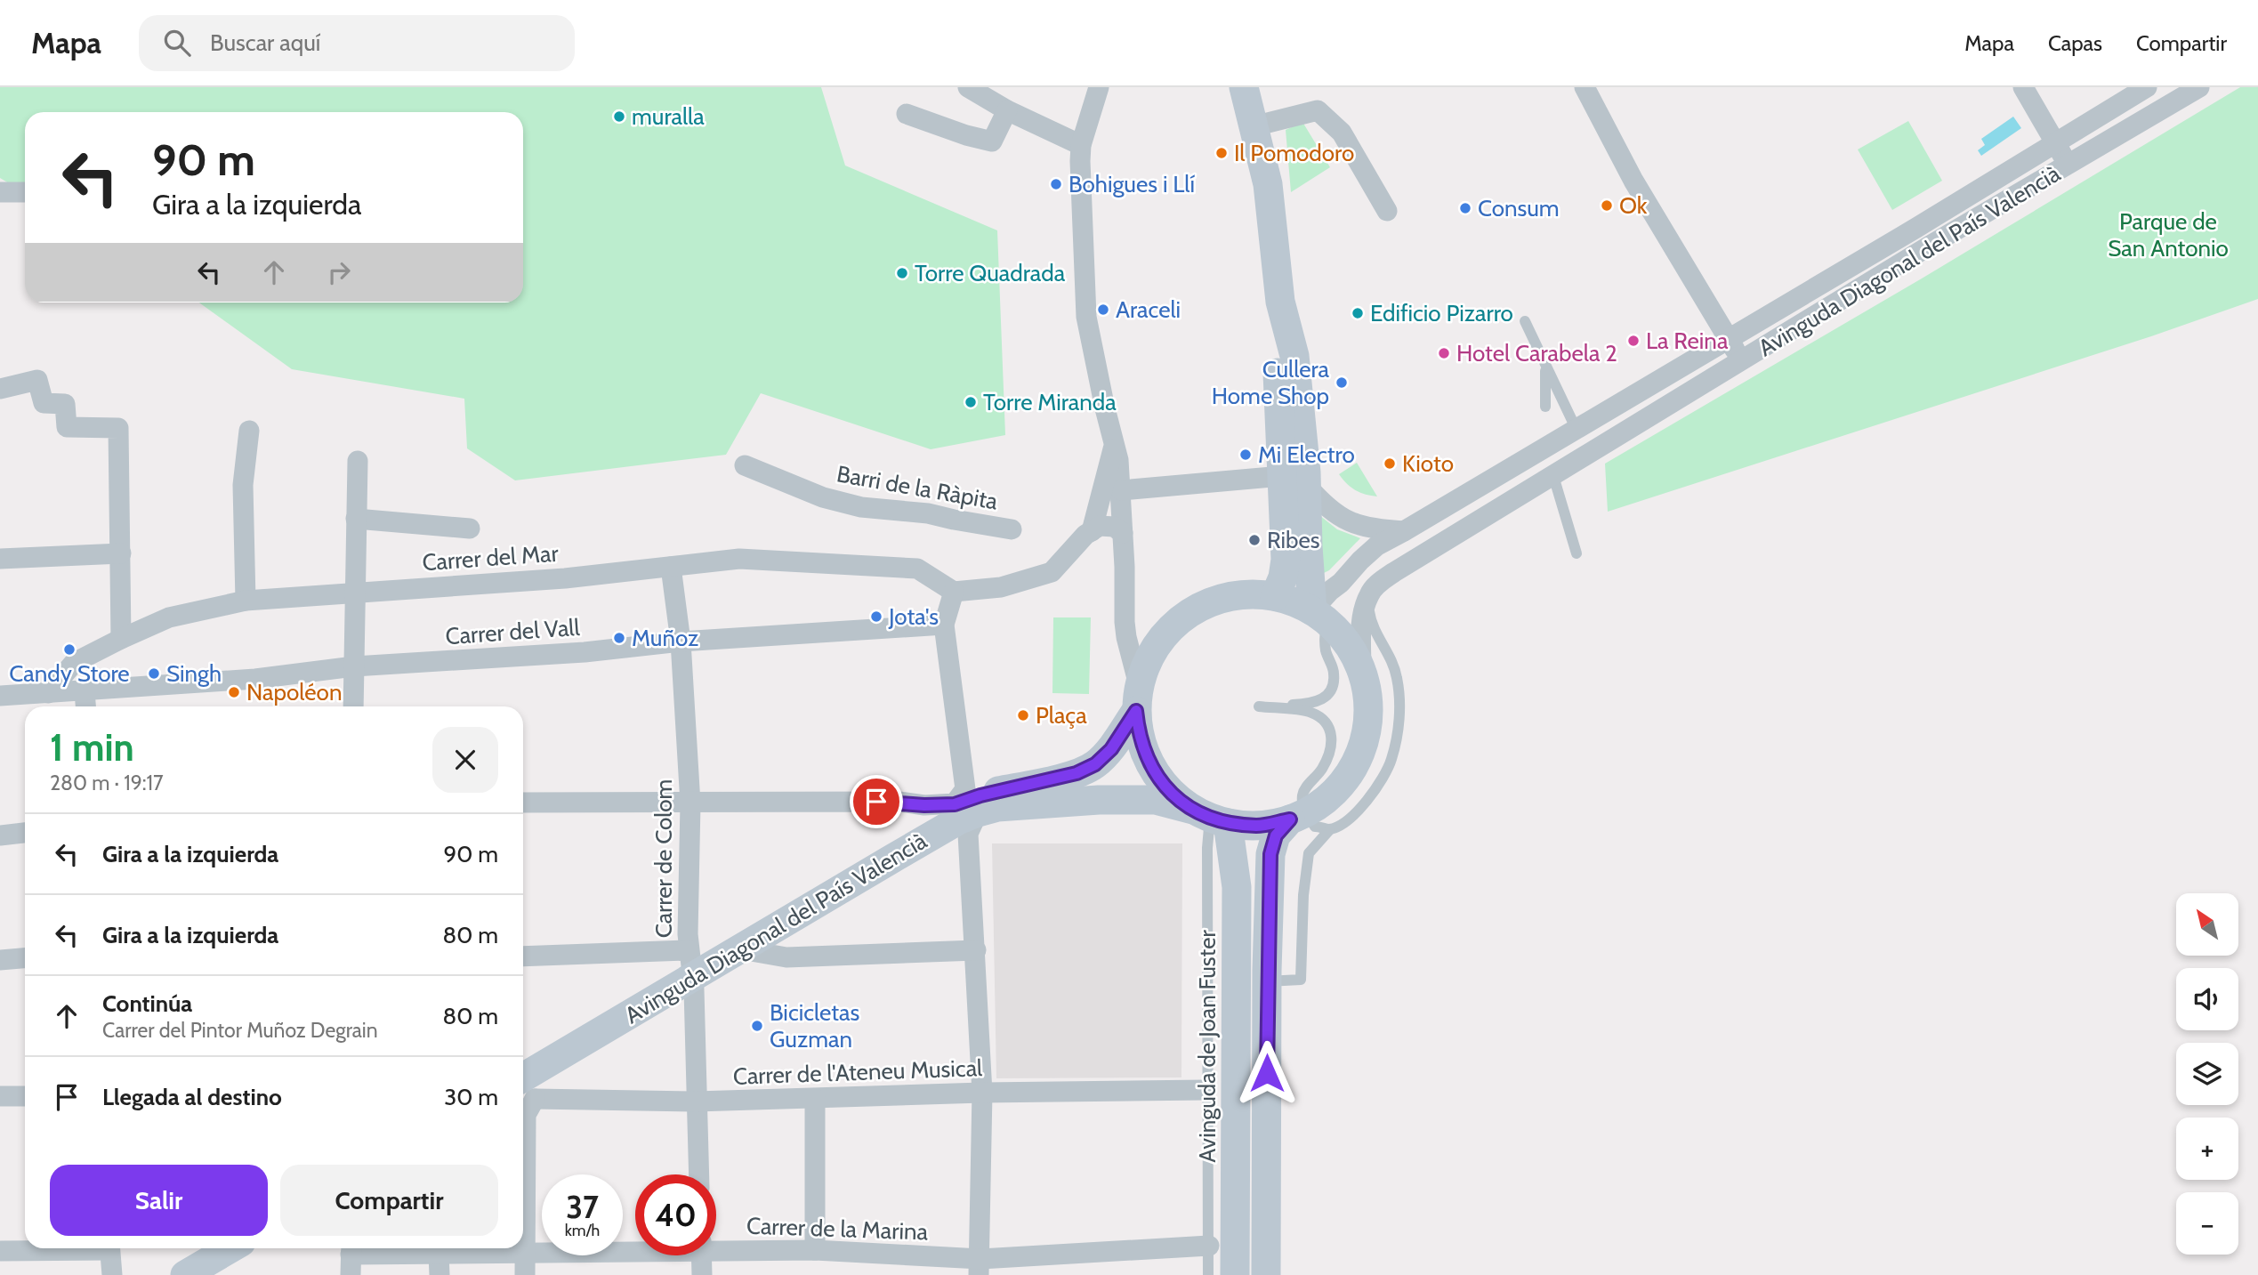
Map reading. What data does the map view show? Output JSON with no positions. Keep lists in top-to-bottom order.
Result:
{
  "streets": {
    "street": [
      "Avinguda Diagonal del País Valencià",
      "Barri de la Ràpita",
      "Carrer del Mar",
      "Carrer del Vall",
      "Carrer de Colom",
      "Avinguda de Joan Fuster",
      "Carrer de l'Ateneu Musical",
      "Carrer de la Marina"
    ]
  },
  "crossings": [
    ["Avinguda Diagonal del País Valencià", "Carrer de Colom"],
    ["Avinguda Diagonal del País Valencià", "Avinguda de Joan Fuster"],
    ["Avinguda Diagonal del País Valencià", "Carrer de l'Ateneu Musical"],
    ["Carrer del Mar", "Carrer del Vall"],
    ["Carrer del Mar", "Carrer de Colom"],
    ["Carrer del Vall", "Carrer de Colom"],
    ["Carrer de Colom", "Carrer de l'Ateneu Musical"],
    ["Avinguda de Joan Fuster", "Carrer de l'Ateneu Musical"],
    ["Avinguda de Joan Fuster", "Carrer de la Marina"]
  ],
  "parks": ["Parque de San Antonio"],
  "places": [
    "muralla",
    "Il Pomodoro",
    "Bohigues i Llí",
    "Ok",
    "Consum",
    "Torre Quadrada",
    "Araceli",
    "Edificio Pizarro",
    "La Reina",
    "Hotel Carabela 2",
    "Cullera Home Shop",
    "Torre Miranda",
    "Mi Electro",
    "Kioto",
    "Ribes",
    "Jota's",
    "Muñoz",
    "Candy Store",
    "Singh",
    "Napoléon",
    "Plaça",
    "Bicicletas Guzman"
  ],
  "north": "top left",
  "page": {
    "header": "Mapa",
    "search": "Buscar aquí",
    "nav": ["Mapa", "Capas", "Compartir"],
    "turn": ["90 m", "Gira a la izquierda"],
    "heading": ["1 min", "280 m · 19:17"],
    "list": [
      {
        "name": "Gira a la izquierda",
        "value": "90 m"
      },
      {
        "name": "Gira a la izquierda",
        "value": "80 m"
      },
      {
        "name": "Continúa",
        "note": "Carrer del Pintor Muñoz Degrain",
        "value": "80 m"
      },
      {
        "name": "Llegada al destino",
        "value": "30 m"
      }
    ],
    "map_buttons": ["+", "−"],
    "buttons": ["Salir", "Compartir"],
    "speed": "37 km/h",
    "limit": "40"
  }
}
